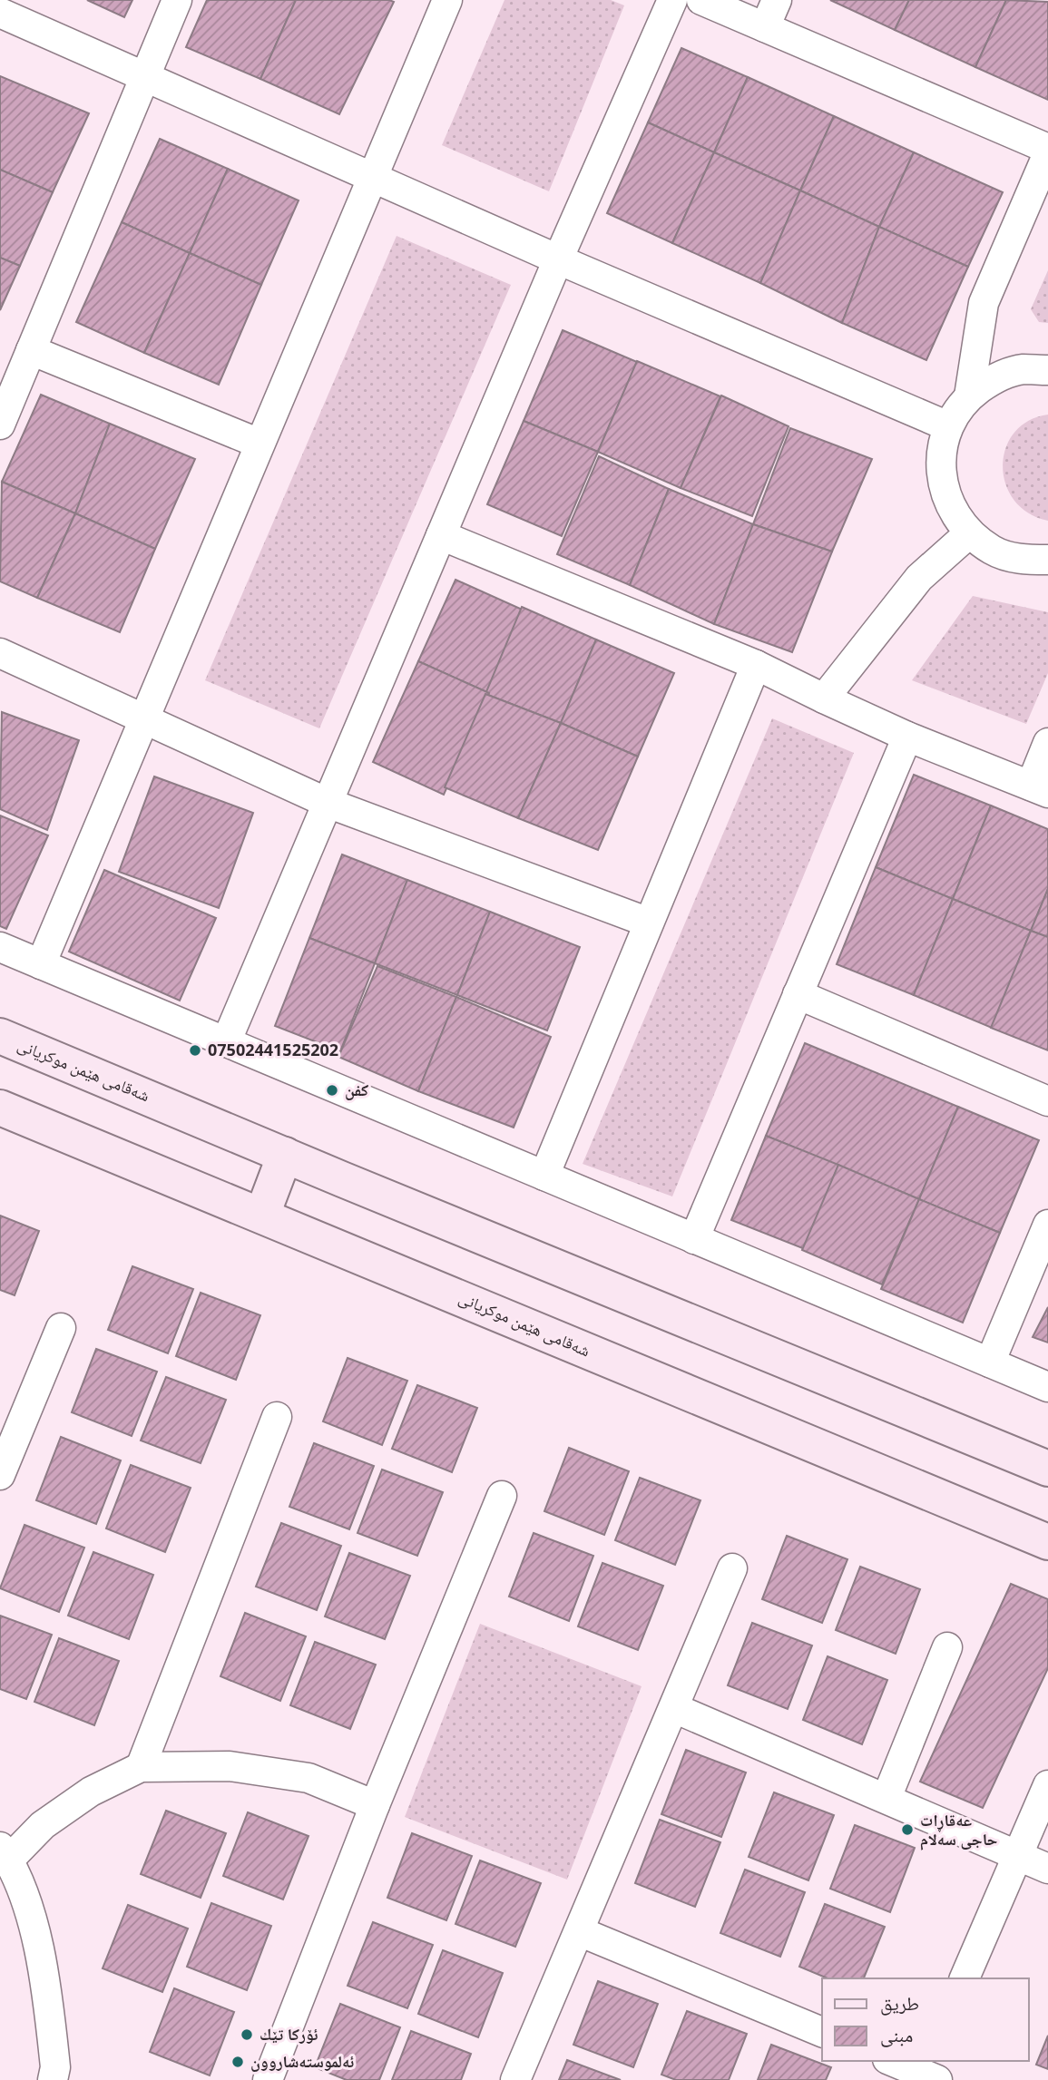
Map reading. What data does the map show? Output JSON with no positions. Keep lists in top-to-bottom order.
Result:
{
  "streets": {
    "street": ["شەقامی هێمن موکریانی"]
  },
  "places": [
    "07502441525202",
    "كفن",
    "عەقاڕات حاجی سەلام",
    "ئۆركا تێك",
    "ئەلموستەشاروون"
  ],
  "legend": ["طريق", "مبنى"]
}
